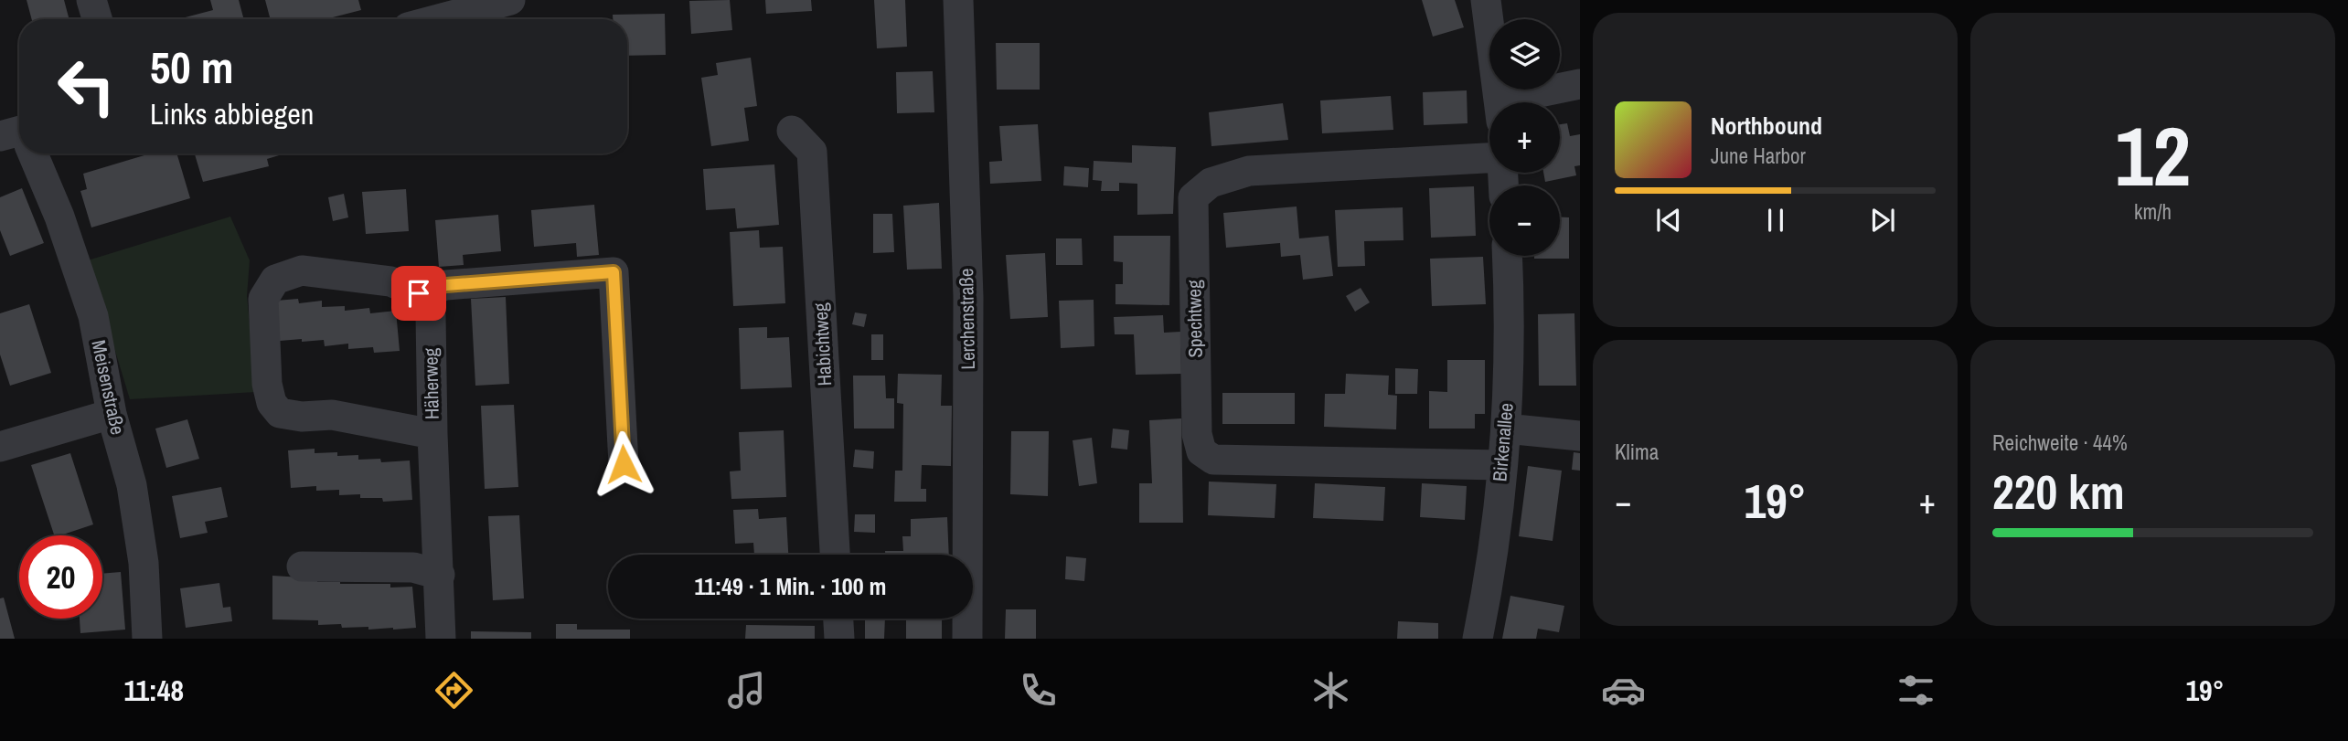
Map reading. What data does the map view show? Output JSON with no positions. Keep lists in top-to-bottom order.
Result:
{
  "streets": {
    "street": [
      "Lerchenstraße",
      "Spechtweg",
      "Habichtweg",
      "Häherweg",
      "Meisenstraße",
      "Birkenallee"
    ]
  },
  "crossings": [
    ["Spechtweg", "Birkenallee"]
  ],
  "page": {
    "tile": [
      ["12", "km/h"],
      "Klima",
      ["Reichweite · 44%", "220 km"]
    ],
    "map_buttons": ["+", "−"],
    "turn": ["50 m", "Links abbiegen"],
    "song": ["Northbound", "June Harbor"],
    "heat": ["−", "19°", "+"],
    "limit": "20",
    "trip": "11:49 · 1 Min. · 100 m",
    "tabs": ["11:48", "19°"]
  }
}
